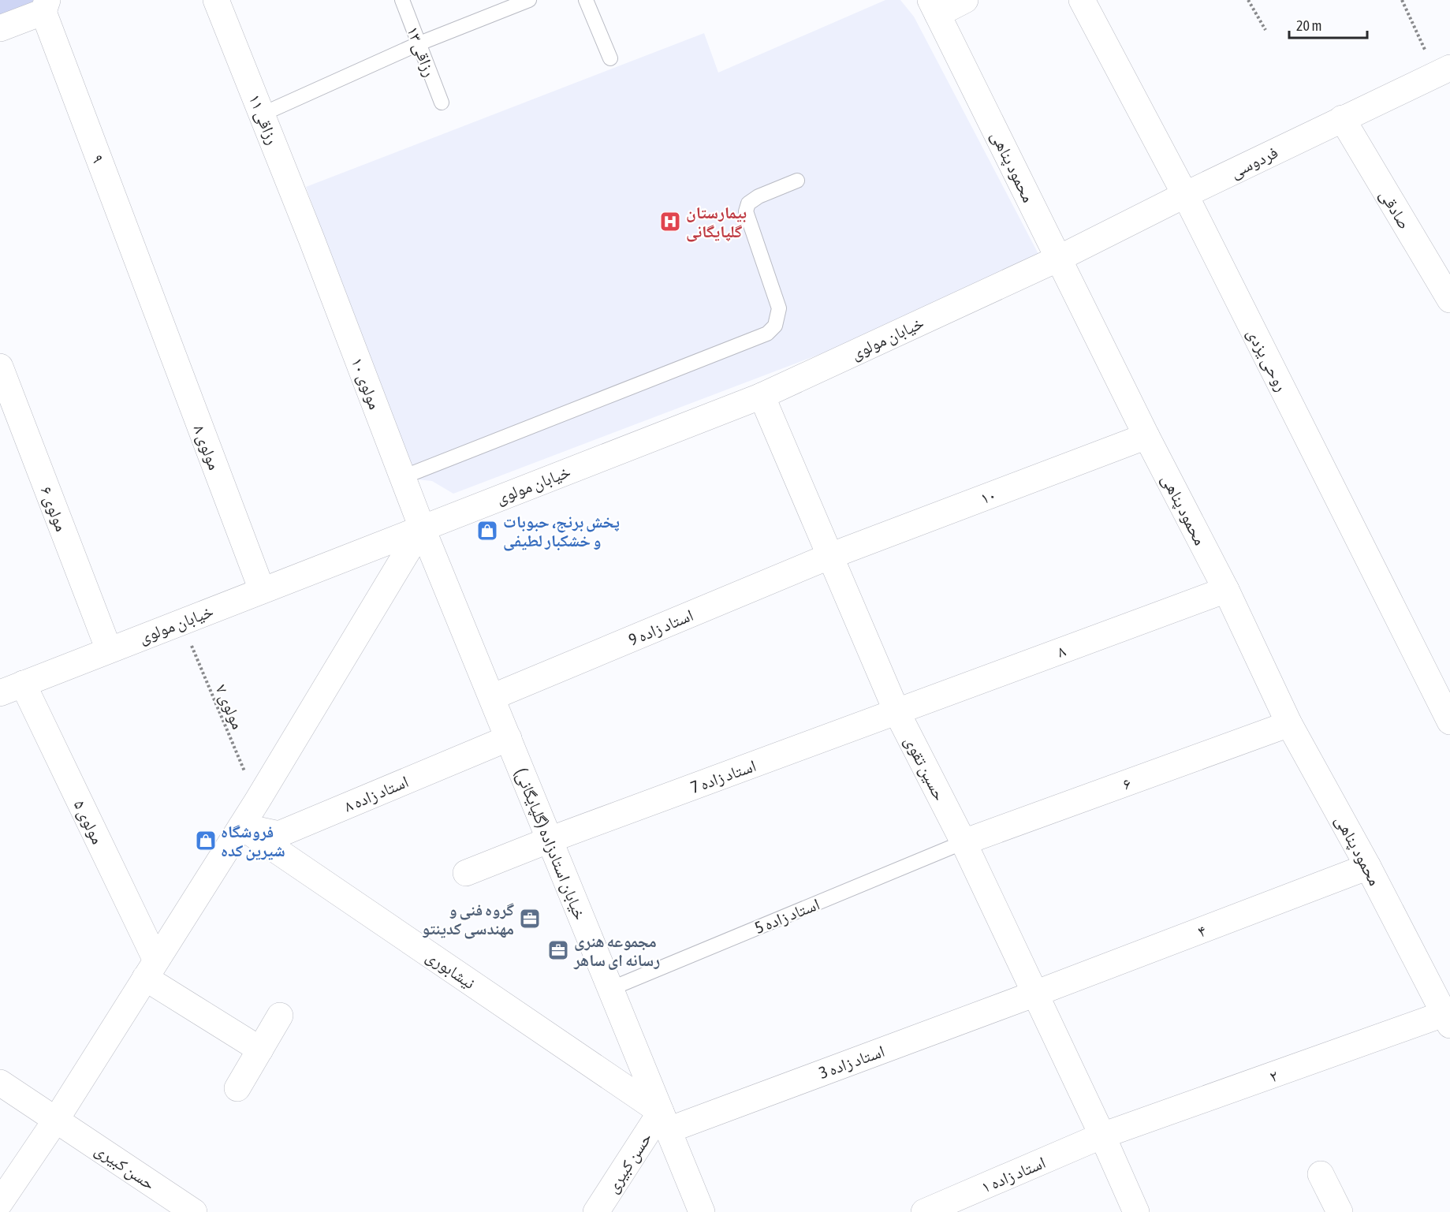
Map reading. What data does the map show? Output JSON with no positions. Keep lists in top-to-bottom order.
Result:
{
  "streets": {
    "street": [
      "رزاقی ۱۱",
      "۹",
      "فردوسی",
      "محمود پناهی",
      "صادقی",
      "خیابان مولوی",
      "روحی یزدی",
      "مولوی ۱۰",
      "مولوی ۸",
      "۱۰",
      "مولوی ۶",
      "استاد زاده 9",
      "۸",
      "حسین تقوی",
      "استاد زاده 7",
      "۶",
      "استاد زاده ۸",
      "مولوی ۵",
      "خیابان استادزاده (گلپایگانی)",
      "۴",
      "نیشابوری",
      "استاد زاده 3",
      "۲",
      "حسن کبیری",
      "استاد زاده ۱"
    ],
    "lane": ["رزاقی ۱۳", "استاد زاده 5"],
    "path": ["مولوی ۷"]
  },
  "crossings": [
    ["رزاقی ۱۱", "مولوی ۱۰"],
    ["۹", "مولوی ۸"],
    ["فردوسی", "محمود پناهی"],
    ["فردوسی", "صادقی"],
    ["فردوسی", "خیابان مولوی"],
    ["فردوسی", "روحی یزدی"],
    ["محمود پناهی", "خیابان مولوی"],
    ["محمود پناهی", "۱۰"],
    ["محمود پناهی", "۸"],
    ["محمود پناهی", "۶"],
    ["محمود پناهی", "۴"],
    ["محمود پناهی", "۲"],
    ["خیابان مولوی", "مولوی ۱۰"],
    ["خیابان مولوی", "مولوی ۸"],
    ["خیابان مولوی", "مولوی ۶"],
    ["خیابان مولوی", "مولوی ۷"],
    ["خیابان مولوی", "حسین تقوی"],
    ["خیابان مولوی", "مولوی ۵"],
    ["خیابان مولوی", "خیابان استادزاده (گلپایگانی)"],
    ["مولوی ۱۰", "خیابان استادزاده (گلپایگانی)"],
    ["۱۰", "استاد زاده 9"],
    ["۱۰", "حسین تقوی"],
    ["استاد زاده 9", "حسین تقوی"],
    ["استاد زاده 9", "خیابان استادزاده (گلپایگانی)"],
    ["۸", "حسین تقوی"],
    ["۸", "استاد زاده 7"],
    ["حسین تقوی", "استاد زاده 7"],
    ["حسین تقوی", "۶"],
    ["حسین تقوی", "استاد زاده 5"],
    ["حسین تقوی", "۴"],
    ["حسین تقوی", "استاد زاده 3"],
    ["حسین تقوی", "۲"],
    ["حسین تقوی", "استاد زاده ۱"],
    ["استاد زاده 7", "خیابان استادزاده (گلپایگانی)"],
    ["۶", "استاد زاده 5"],
    ["استاد زاده ۸", "خیابان استادزاده (گلپایگانی)"],
    ["استاد زاده ۸", "نیشابوری"],
    ["خیابان استادزاده (گلپایگانی)", "استاد زاده 5"],
    ["خیابان استادزاده (گلپایگانی)", "نیشابوری"],
    ["خیابان استادزاده (گلپایگانی)", "استاد زاده 3"],
    ["خیابان استادزاده (گلپایگانی)", "حسن کبیری"],
    ["۴", "استاد زاده 3"],
    ["نیشابوری", "استاد زاده 3"],
    ["نیشابوری", "حسن کبیری"],
    ["استاد زاده 3", "حسن کبیری"],
    ["۲", "استاد زاده ۱"]
  ],
  "places": {
    "hospital": ["بیمارستان گلپایگانی"],
    "shop": ["پخش برنج، حبوبات و خشکبار لطیفی", "فروشگاه شیرین کده"],
    "office": ["گروه فنی و مهندسی کدینتو", "مجموعه هنری رسانه ای ساهر"]
  },
  "scale_bar": "20 m"
}
